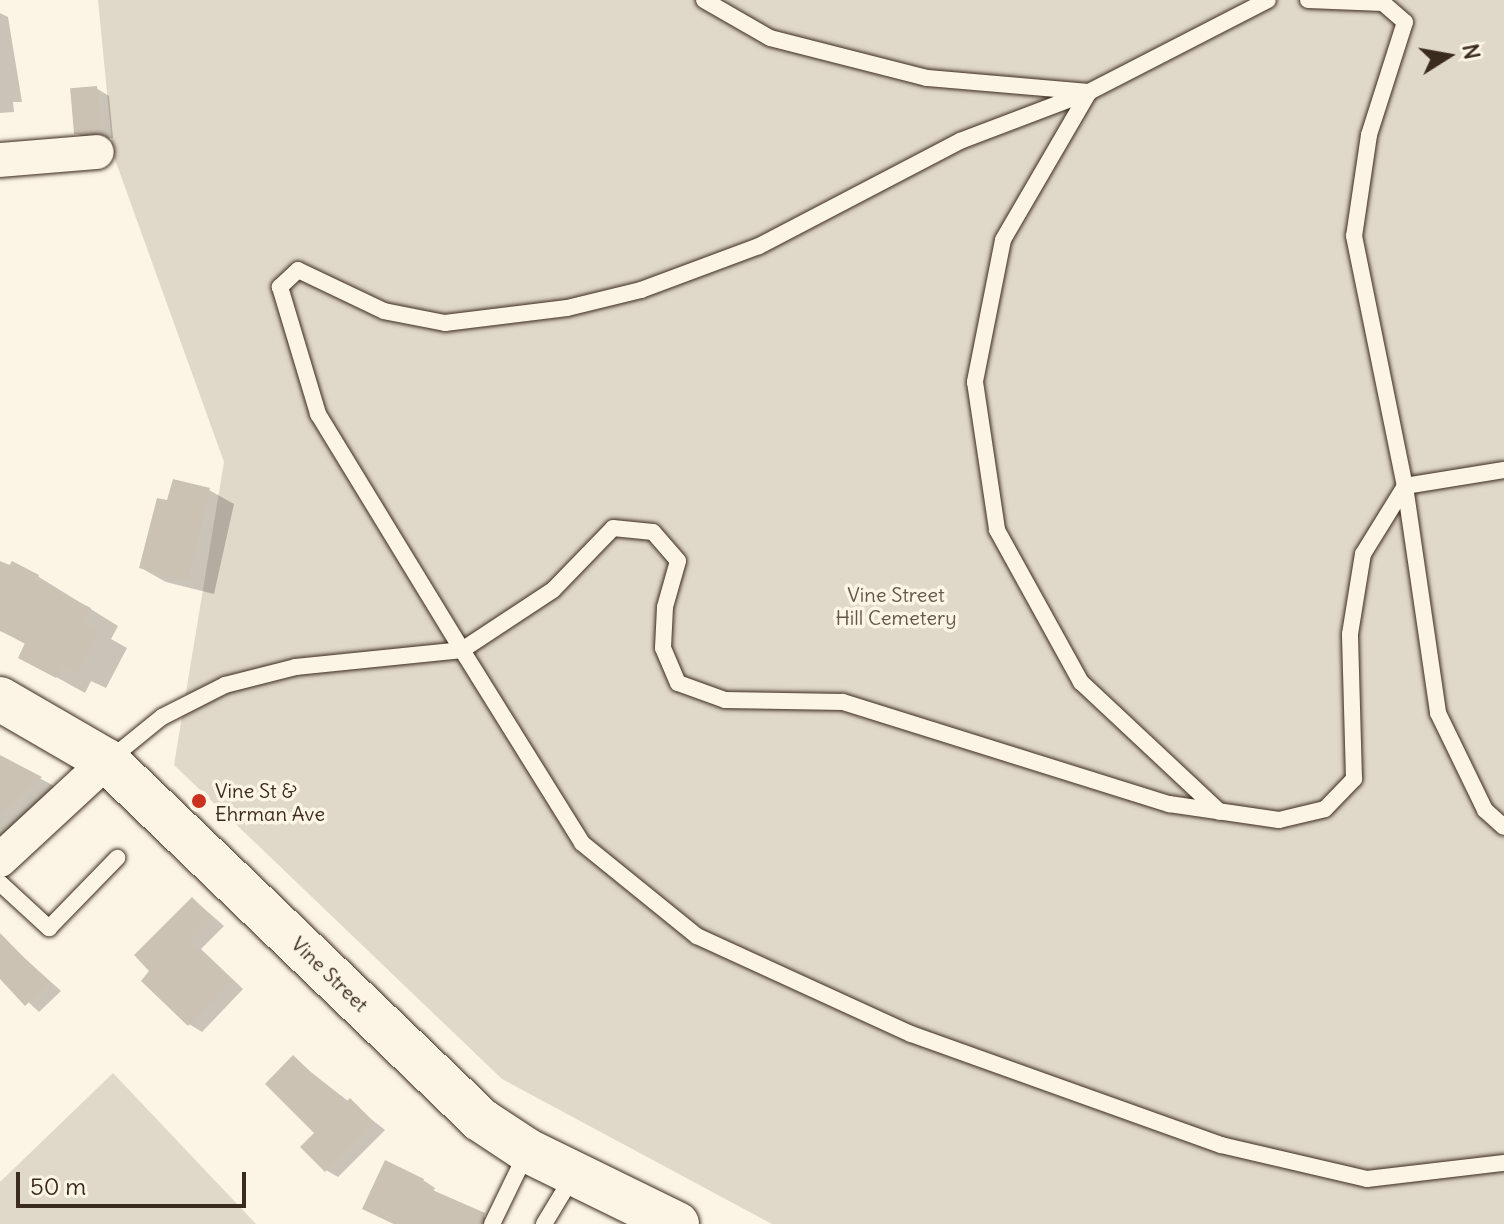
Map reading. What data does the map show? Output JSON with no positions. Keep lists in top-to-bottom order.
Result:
{
  "streets": {
    "main road": ["Vine Street"]
  },
  "parks": ["Vine Street Hill Cemetery"],
  "places": ["Vine St & Ehrman Ave"],
  "scale_bar": "50 m",
  "north": "right"
}
